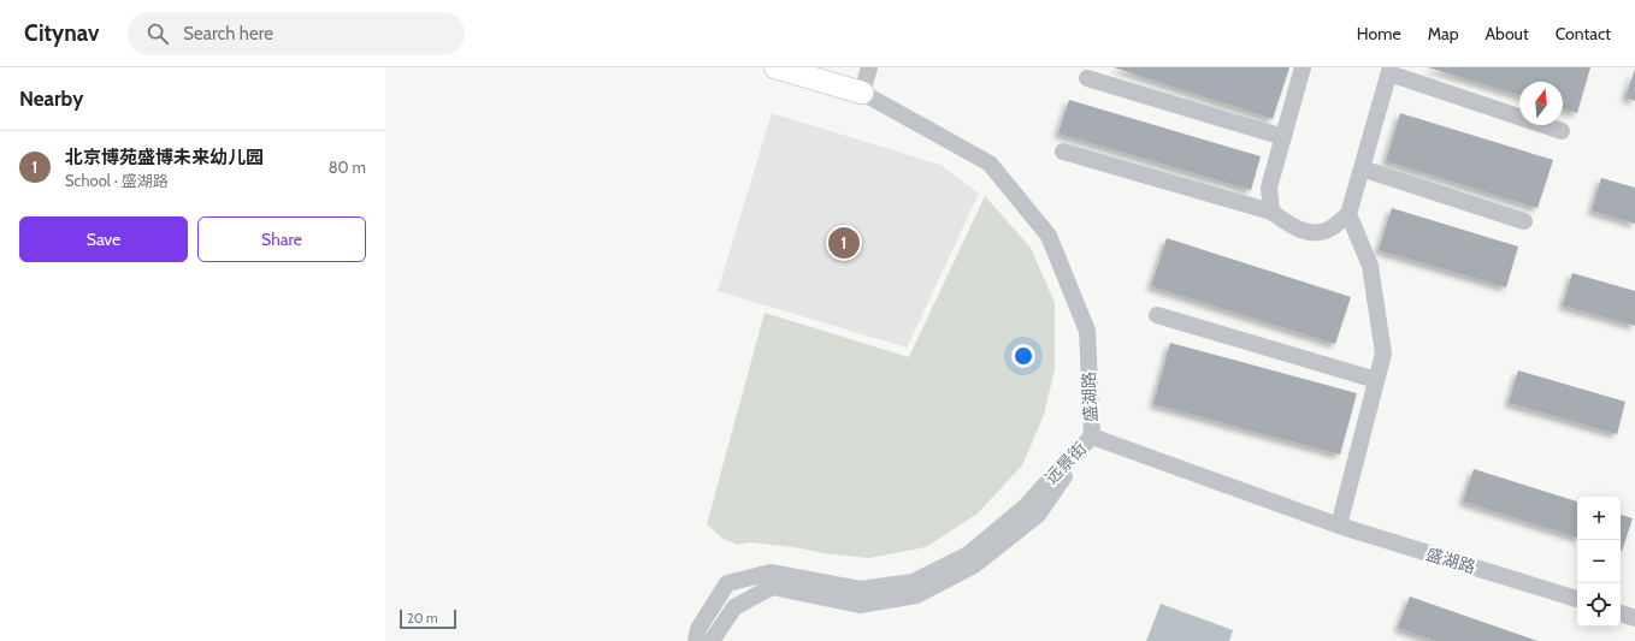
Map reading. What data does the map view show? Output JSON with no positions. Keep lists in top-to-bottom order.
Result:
{
  "streets": {
    "main road": ["盛湖路"],
    "street": ["远景街"]
  },
  "crossings": [
    ["盛湖路", "远景街"]
  ],
  "scale_bar": "20 m",
  "north": "top",
  "page": {
    "header": "Citynav",
    "search": "Search here",
    "nav": [
      "Home",
      "Map",
      "About",
      "Contact"
    ],
    "heading": "Nearby",
    "list": [
      {
        "mark": "1",
        "name": "北京博苑盛博未来幼儿园",
        "note": "School · 盛湖路",
        "value": "80 m"
      }
    ],
    "buttons": ["Save", "Share"],
    "pins": "1",
    "map_buttons": ["+", "−"],
    "scale": "20 m"
  }
}
